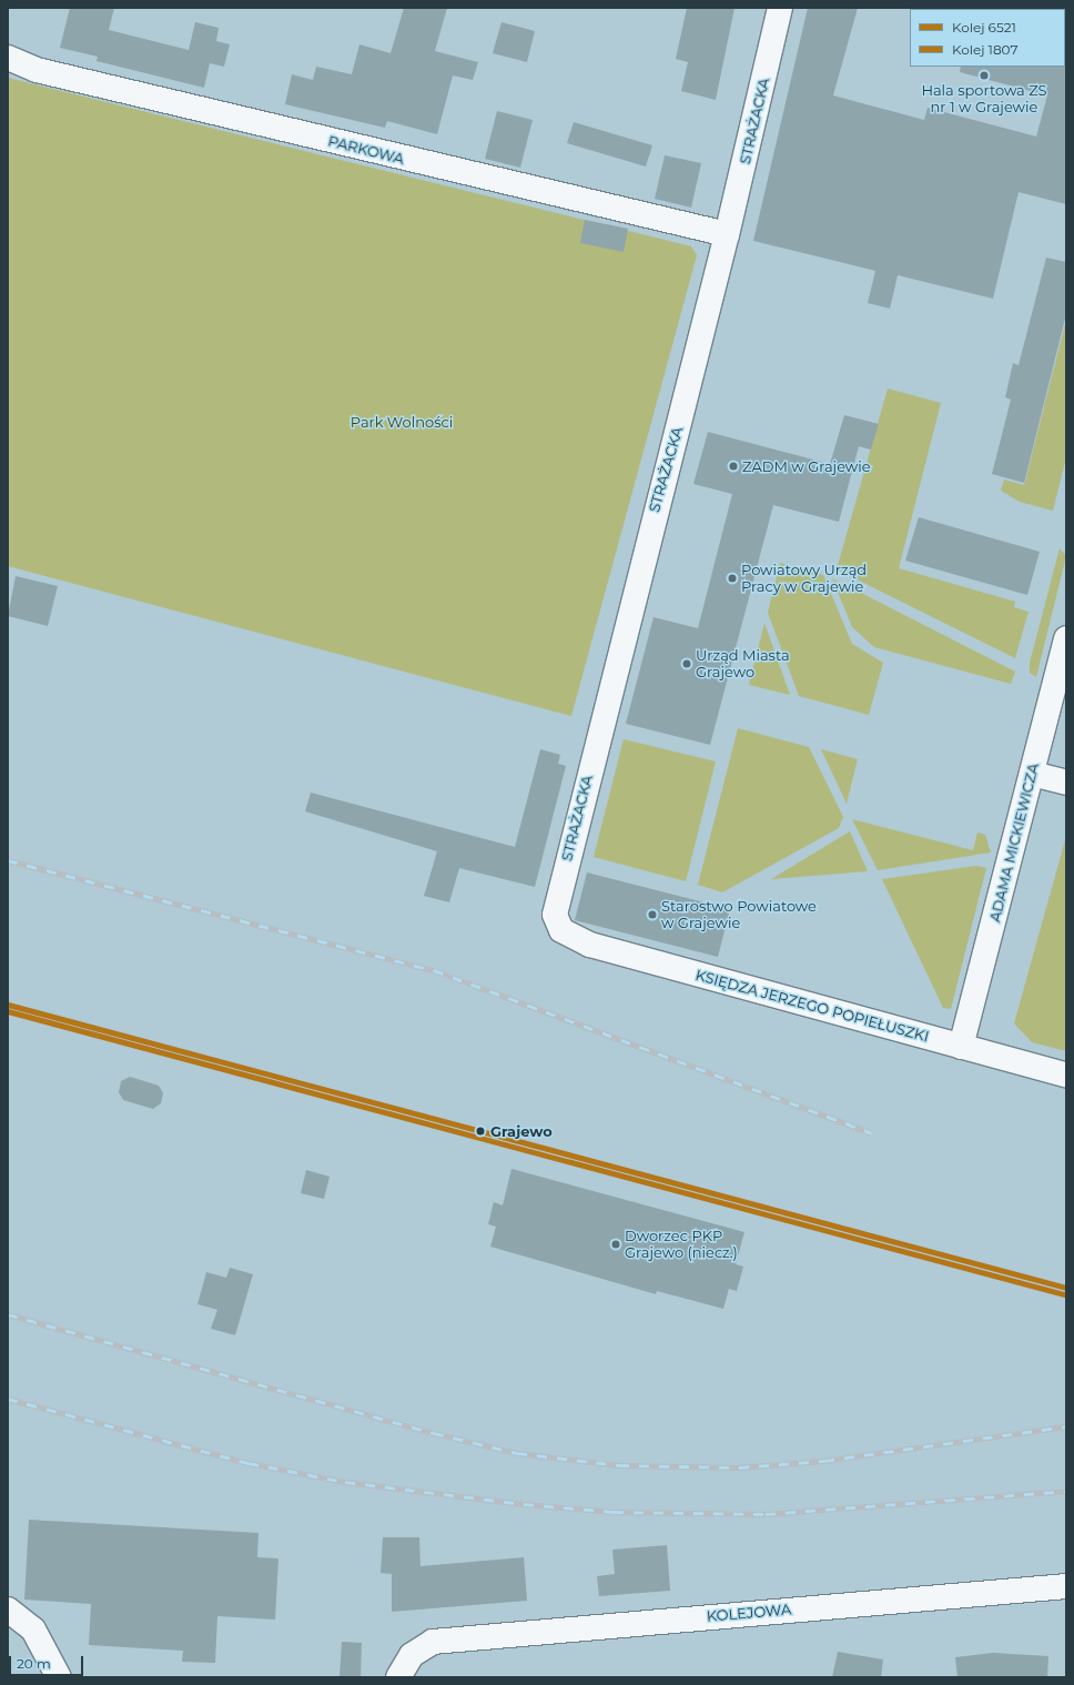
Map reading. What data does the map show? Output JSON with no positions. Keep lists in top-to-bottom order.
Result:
{
  "streets": {
    "street": [
      "STRAŻACKA",
      "PARKOWA",
      "ADAMA MICKIEWICZA",
      "KSIĘDZA JERZEGO POPIEŁUSZKI",
      "KOLEJOWA"
    ]
  },
  "crossings": [
    ["STRAŻACKA", "PARKOWA"],
    ["STRAŻACKA", "KSIĘDZA JERZEGO POPIEŁUSZKI"],
    ["ADAMA MICKIEWICZA", "KSIĘDZA JERZEGO POPIEŁUSZKI"]
  ],
  "parks": ["Park Wolności"],
  "places": [
    "Hala sportowa ZS nr 1 w Grajewie",
    "ZADM w Grajewie",
    "Powiatowy Urząd Pracy w Grajewie",
    "Urząd Miasta Grajewo",
    "Starostwo Powiatowe w Grajewie",
    "Grajewo",
    "Dworzec PKP Grajewo (niecz.)"
  ],
  "lines": ["rail line 6521", "rail line 1807"],
  "legend": ["Kolej 6521", "Kolej 1807"],
  "scale_bar": "20 m"
}
